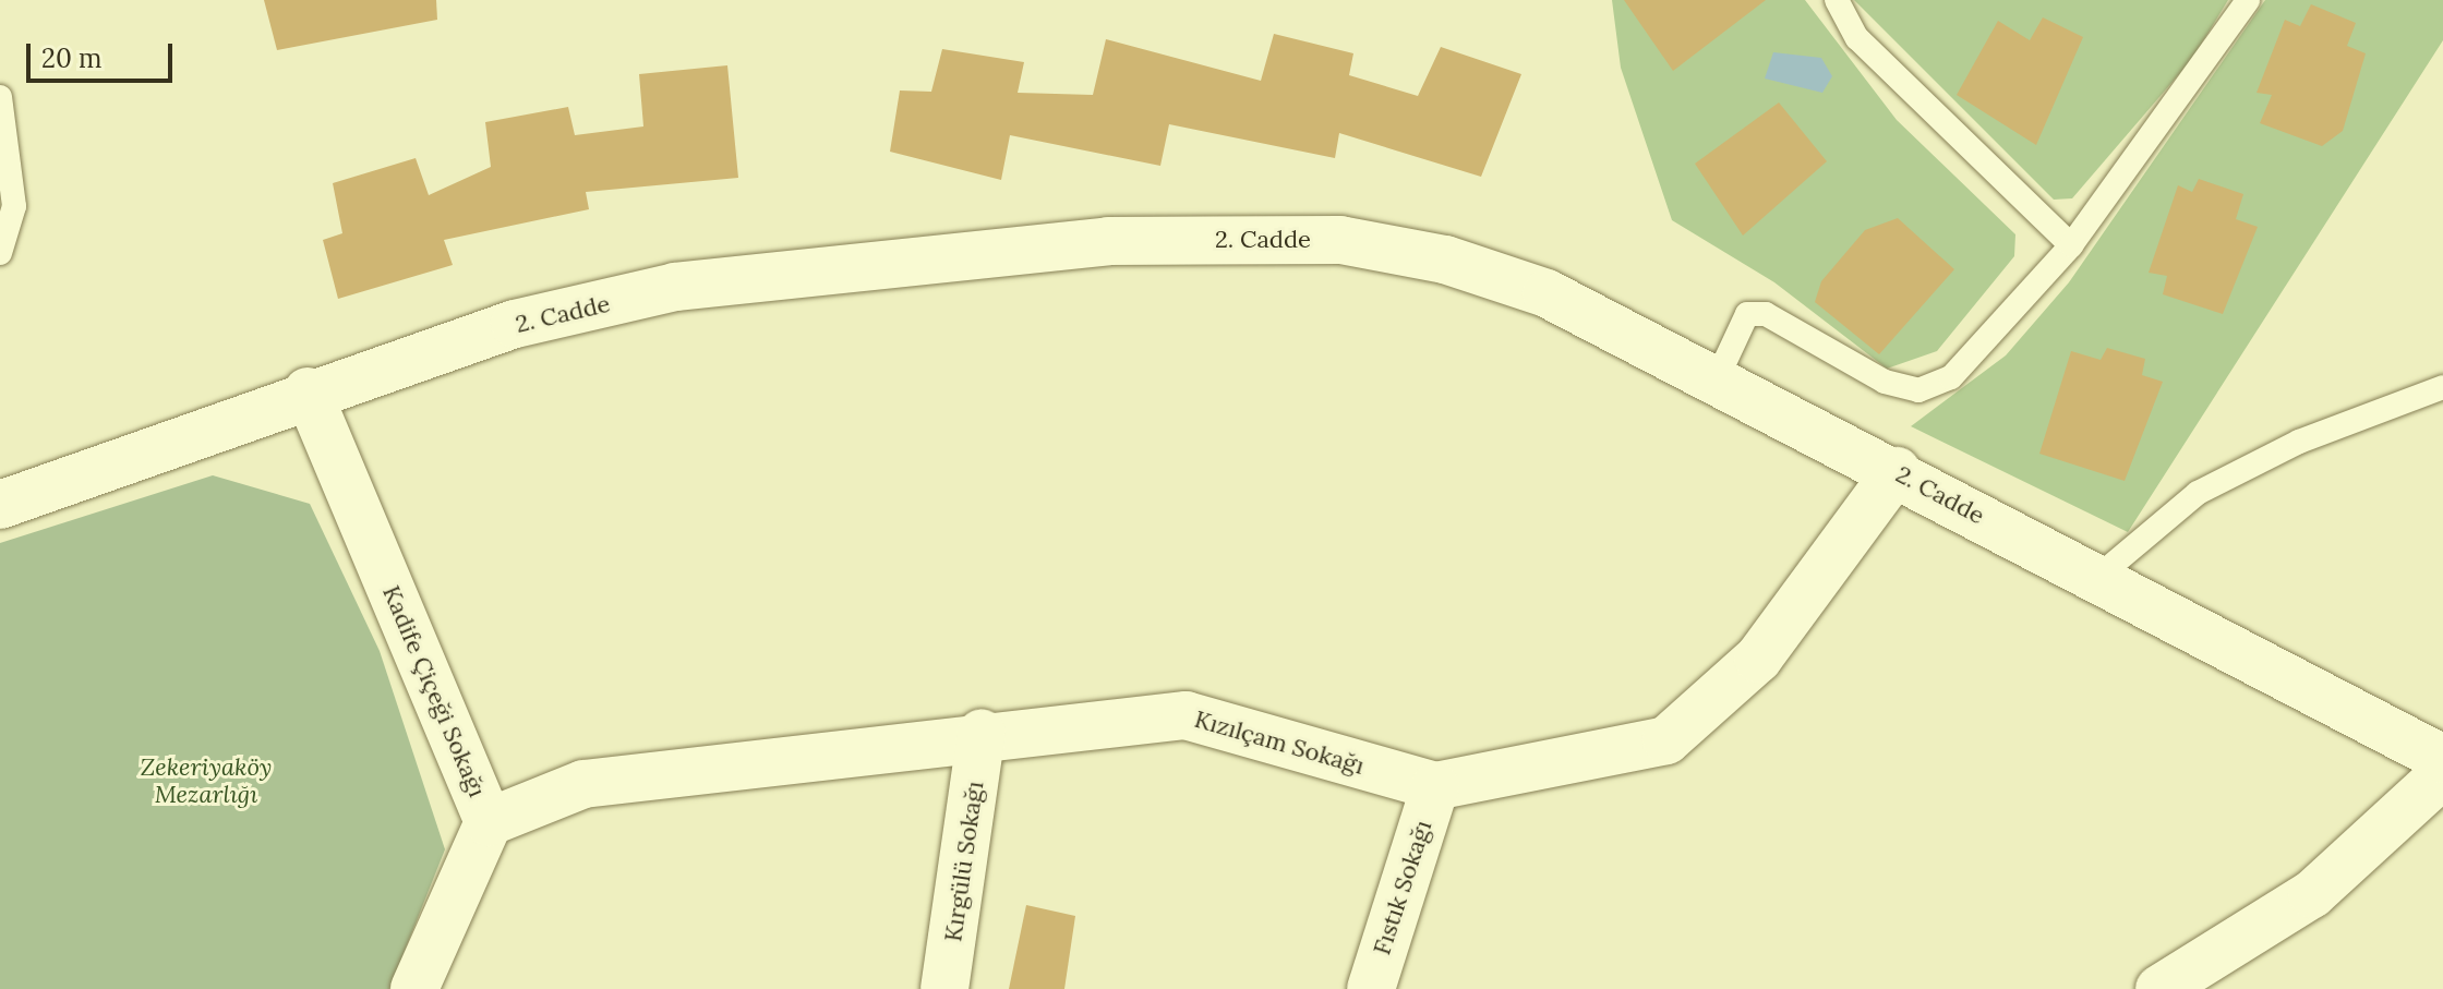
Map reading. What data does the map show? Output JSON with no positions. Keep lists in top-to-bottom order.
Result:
{
  "streets": {
    "street": [
      "2. Cadde",
      "Kadife Çiçeği Sokağı",
      "Kızılçam Sokağı",
      "Kırgülü Sokağı",
      "Fıstık Sokağı"
    ]
  },
  "crossings": [
    ["2. Cadde", "Kadife Çiçeği Sokağı"],
    ["2. Cadde", "Kızılçam Sokağı"],
    ["Kadife Çiçeği Sokağı", "Kızılçam Sokağı"],
    ["Kızılçam Sokağı", "Kırgülü Sokağı"],
    ["Kızılçam Sokağı", "Fıstık Sokağı"]
  ],
  "parks": ["Zekeriyaköy Mezarlığı"],
  "scale_bar": "20 m"
}
